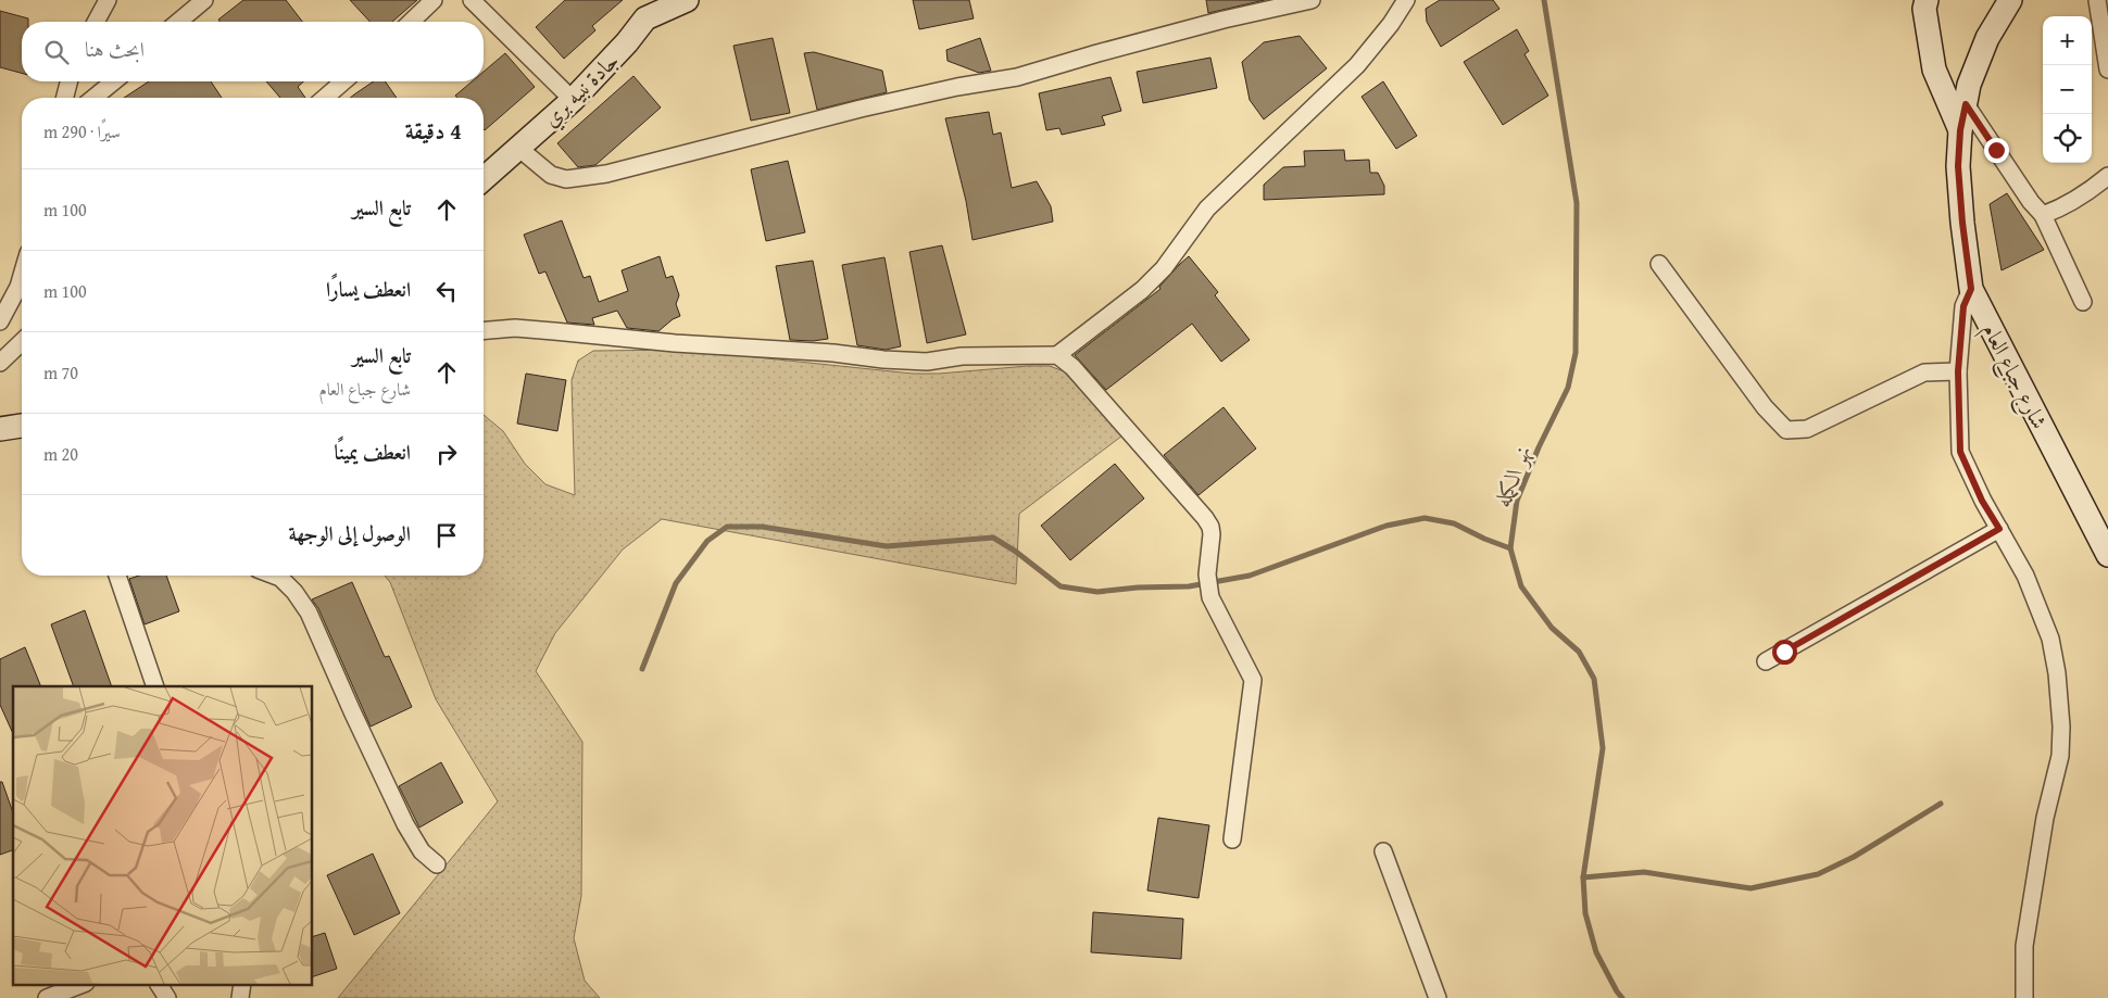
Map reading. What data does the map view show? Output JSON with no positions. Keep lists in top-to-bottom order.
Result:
{
  "streets": {
    "main road": ["جادة نبيه بري", "شارع جباع العام"]
  },
  "water": ["نهر الكمله"],
  "page": {
    "map_buttons": ["+", "−"],
    "search": "ابحث هنا",
    "heading": ["4 دقيقة", "سيرًا · 290 m"],
    "list": [
      ["تابع السير", "100 m"],
      ["انعطف يسارًا", "100 m"],
      ["تابع السير", "شارع جباع العام", "70 m"],
      ["انعطف يمينًا", "20 m"],
      "الوصول إلى الوجهة"
    ]
  }
}
